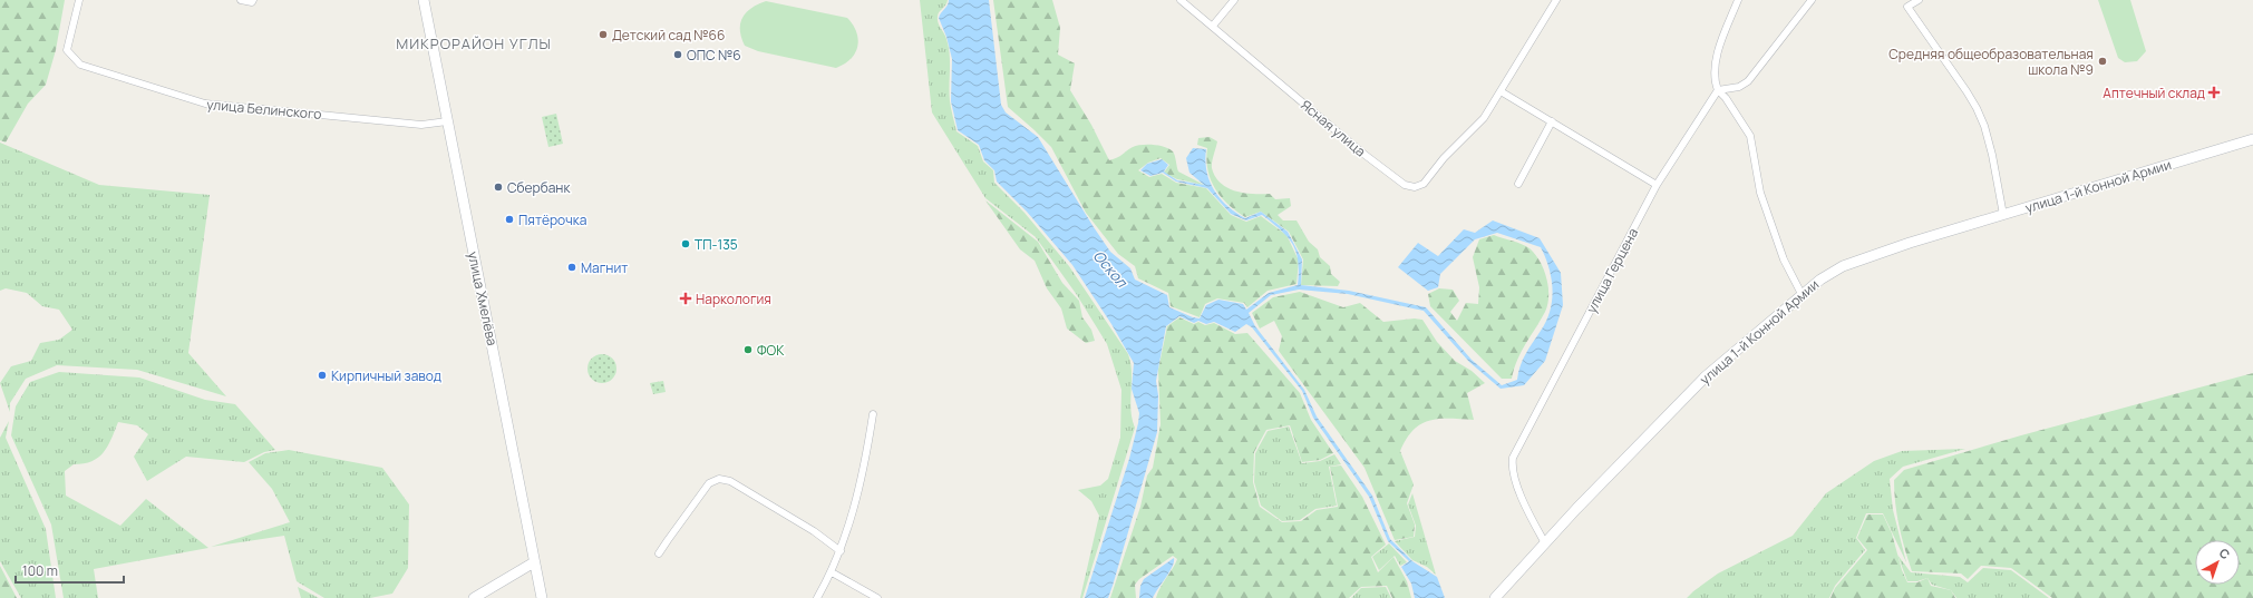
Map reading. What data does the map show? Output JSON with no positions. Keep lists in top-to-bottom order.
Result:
{
  "streets": {
    "main road": ["улица 1-й Конной Армии", "улица Хмелёва"],
    "street": ["улица Белинского", "Ясная улица", "улица Герцена"]
  },
  "crossings": [
    ["улица Белинского", "улица Хмелёва"],
    ["улица 1-й Конной Армии", "улица Герцена"]
  ],
  "districts": ["МИКРОРАЙОН УГЛЫ"],
  "water": ["Оскол"],
  "places": {
    "other": [
      "Детский сад №66",
      "ОПС №6",
      "Средняя общеобразовательная школа №9",
      "Сбербанк",
      "Пятёрочка",
      "ТП-135",
      "Магнит",
      "ФОК",
      "Кирпичный завод"
    ],
    "health": ["Аптечный склад", "Наркология"]
  },
  "scale_bar": "100 m",
  "north": "top right"
}
